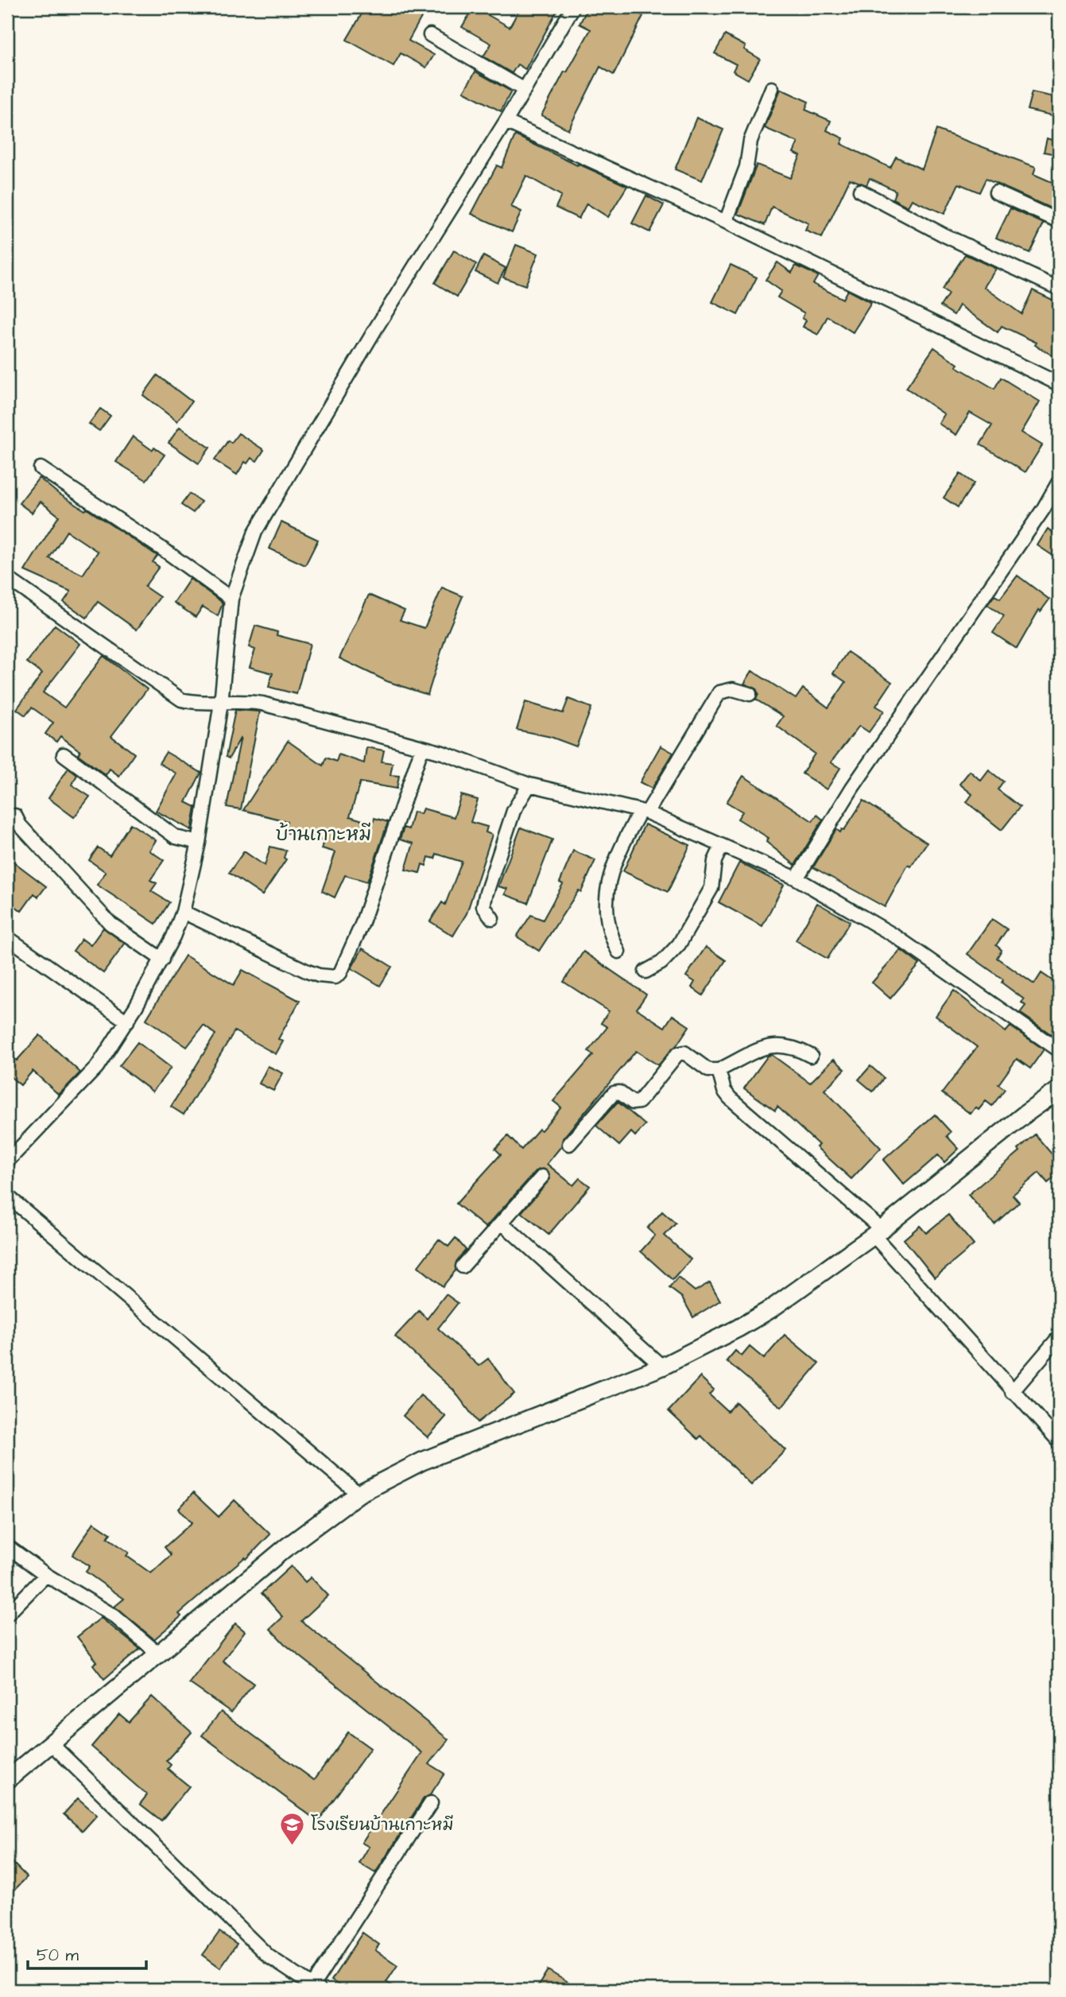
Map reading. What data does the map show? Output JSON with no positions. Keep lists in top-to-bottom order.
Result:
{
  "districts": ["บ้านเกาะหมี"],
  "places": {
    "school or university": ["โรงเรียนบ้านเกาะหมี"]
  },
  "scale_bar": "50 m"
}
